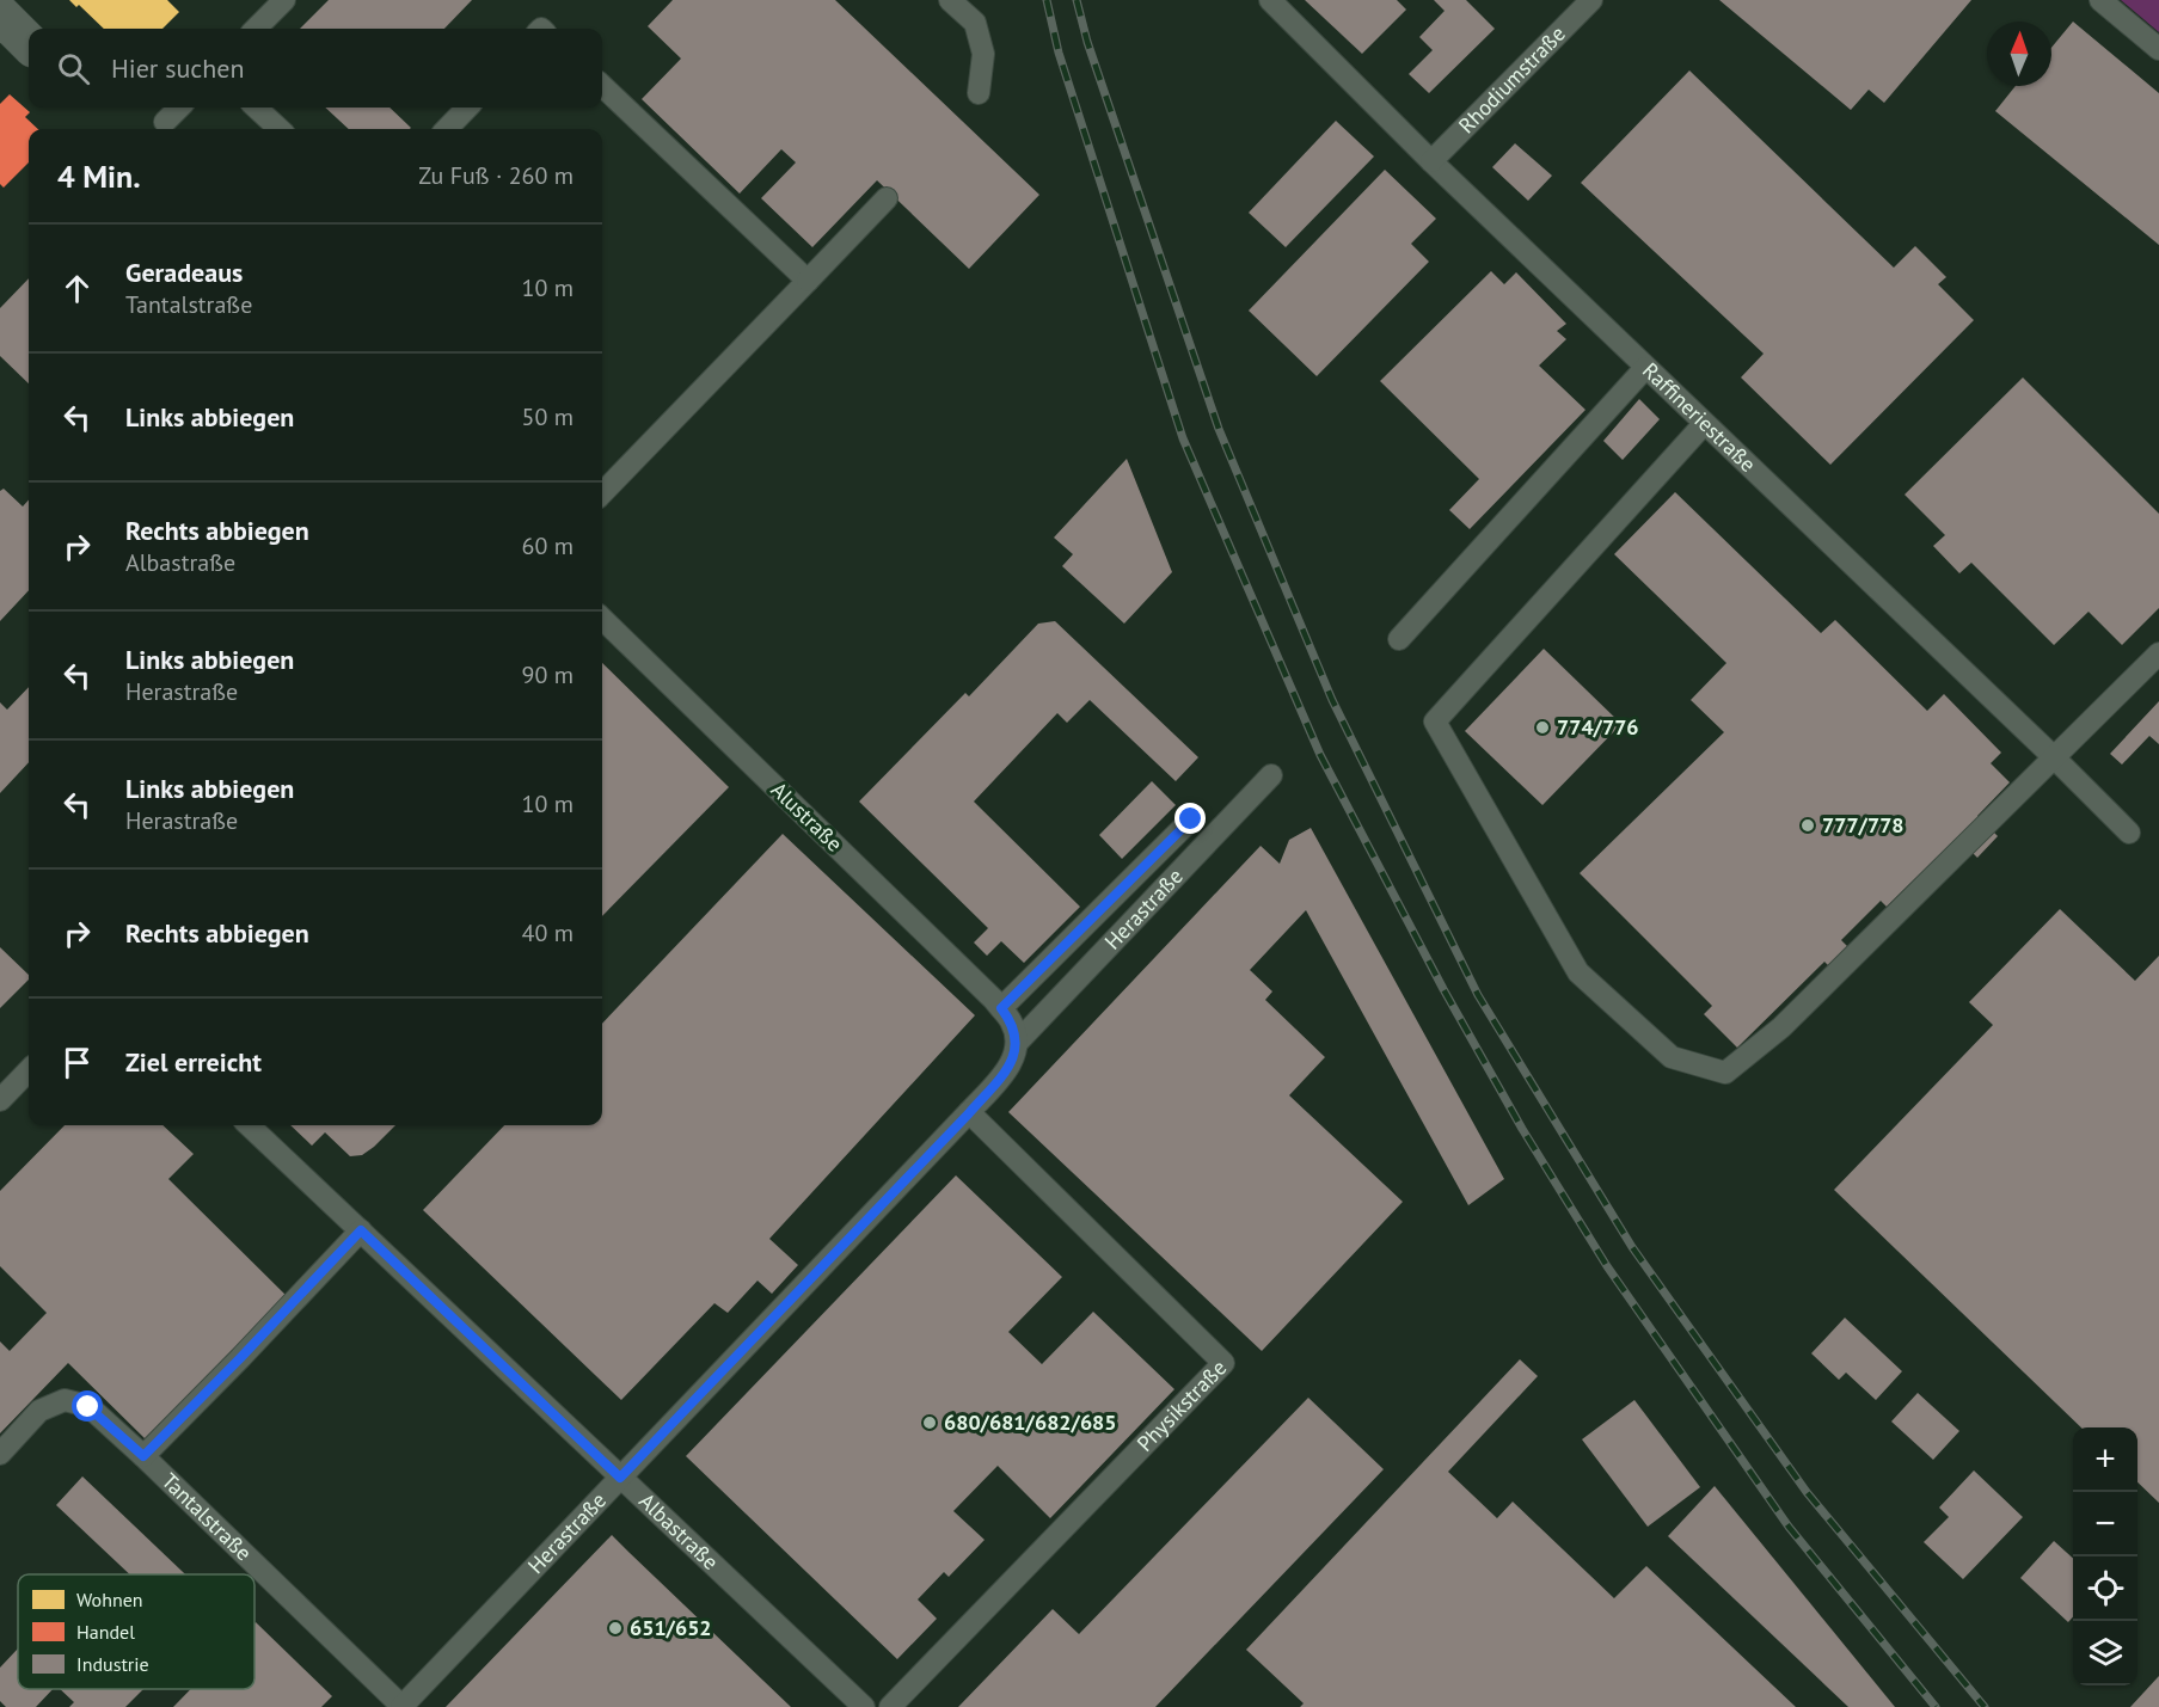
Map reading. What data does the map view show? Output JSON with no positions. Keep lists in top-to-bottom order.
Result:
{
  "streets": {
    "lane": [
      "Rhodiumstraße",
      "Raffineriestraße",
      "Alustraße",
      "Herastraße",
      "Physikstraße",
      "Tantalstraße",
      "Albastraße"
    ]
  },
  "crossings": [
    ["Rhodiumstraße", "Raffineriestraße"],
    ["Alustraße", "Herastraße"],
    ["Herastraße", "Physikstraße"],
    ["Herastraße", "Tantalstraße"],
    ["Herastraße", "Albastraße"]
  ],
  "places": [
    "774/776",
    "777/778",
    "680/681/682/685",
    "651/652"
  ],
  "legend": ["Wohnen", "Handel", "Industrie"],
  "north": "top",
  "page": {
    "search": "Hier suchen",
    "heading": ["4 Min.", "Zu Fuß · 260 m"],
    "list": [
      ["Geradeaus", "Tantalstraße", "10 m"],
      ["Links abbiegen", "50 m"],
      ["Rechts abbiegen", "Albastraße", "60 m"],
      ["Links abbiegen", "Herastraße", "90 m"],
      ["Links abbiegen", "Herastraße", "10 m"],
      ["Rechts abbiegen", "40 m"],
      "Ziel erreicht"
    ],
    "map_buttons": ["+", "−"]
  }
}
